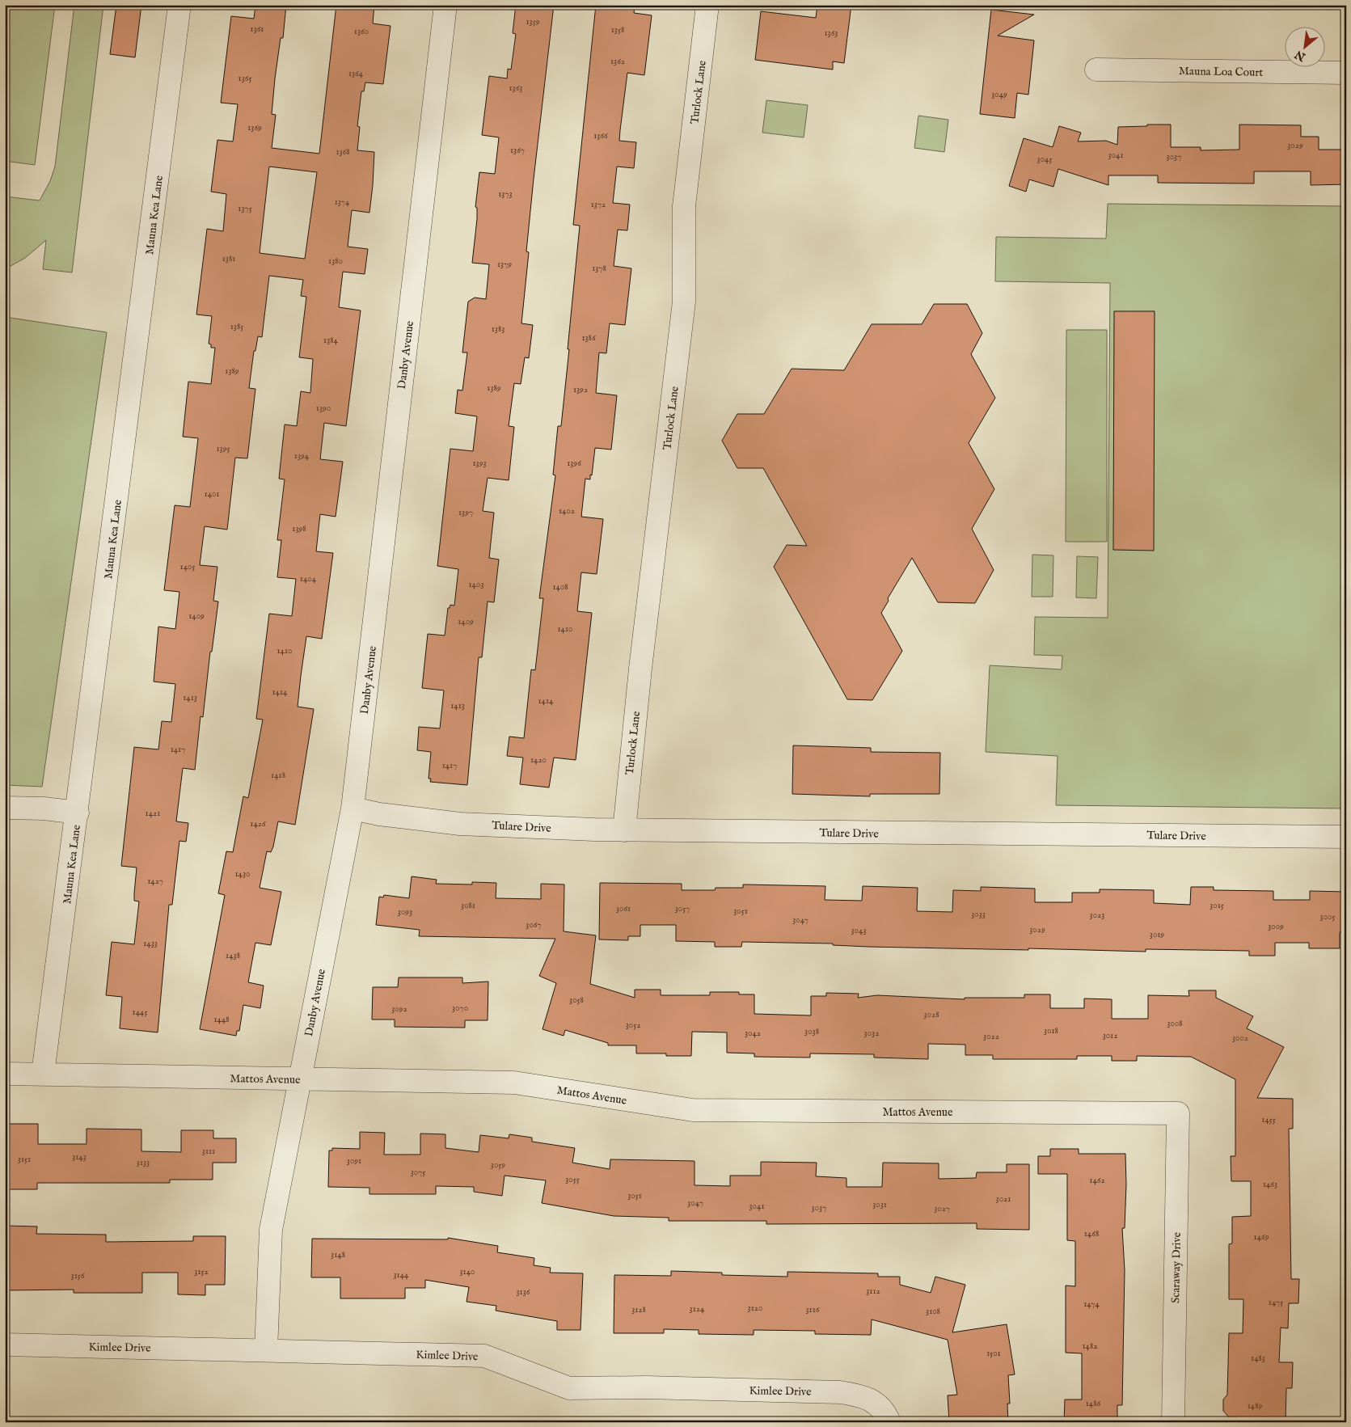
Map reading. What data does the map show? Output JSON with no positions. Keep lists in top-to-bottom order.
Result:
{
  "streets": {
    "street": [
      "Mauna Loa Court",
      "Turlock Lane",
      "Mauna Kea Lane",
      "Danby Avenue",
      "Tulare Drive",
      "Mattos Avenue",
      "Scaraway Drive",
      "Kimlee Drive"
    ]
  },
  "crossings": [
    ["Turlock Lane", "Tulare Drive"],
    ["Mauna Kea Lane", "Mattos Avenue"],
    ["Danby Avenue", "Tulare Drive"],
    ["Danby Avenue", "Mattos Avenue"],
    ["Danby Avenue", "Kimlee Drive"],
    ["Mattos Avenue", "Scaraway Drive"]
  ],
  "house_numbers": [
    "1359",
    "1361",
    "1358",
    "1360",
    "1363",
    "1362",
    "1364",
    "1365",
    "1363",
    "3049",
    "1369",
    "1366",
    "3029",
    "1367",
    "1368",
    "3041",
    "3037",
    "3045",
    "1373",
    "1374",
    "1372",
    "1375",
    "1381",
    "1380",
    "1379",
    "1378",
    "1385",
    "1383",
    "1386",
    "1384",
    "1389",
    "1389",
    "1392",
    "1390",
    "1395",
    "1394",
    "1393",
    "1396",
    "1401",
    "1402",
    "1397",
    "1398",
    "1405",
    "1404",
    "1403",
    "1408",
    "1409",
    "1409",
    "1410",
    "1410",
    "1414",
    "1413",
    "1414",
    "1413",
    "1417",
    "1420",
    "1417",
    "1418",
    "1421",
    "1426",
    "1430",
    "1427",
    "3081",
    "3015",
    "3061",
    "3057",
    "3051",
    "3093",
    "3033",
    "3023",
    "3005",
    "3047",
    "3067",
    "3009",
    "3029",
    "3043",
    "3019",
    "1433",
    "1438",
    "3058",
    "3070",
    "3092",
    "1445",
    "3028",
    "1448",
    "3008",
    "3052",
    "3018",
    "3038",
    "3042",
    "3032",
    "3012",
    "3022",
    "3002",
    "1455",
    "3111",
    "3143",
    "3151",
    "3091",
    "3133",
    "3059",
    "3075",
    "3055",
    "1462",
    "1463",
    "3051",
    "3021",
    "3047",
    "3031",
    "3041",
    "3037",
    "3027",
    "1468",
    "1469",
    "3148",
    "3152",
    "3140",
    "3144",
    "3156",
    "3112",
    "3136",
    "1475",
    "1474",
    "3120",
    "3124",
    "3128",
    "3116",
    "3108",
    "1482",
    "1501",
    "1483",
    "1486",
    "1489"
  ],
  "north": "bottom left"
}
